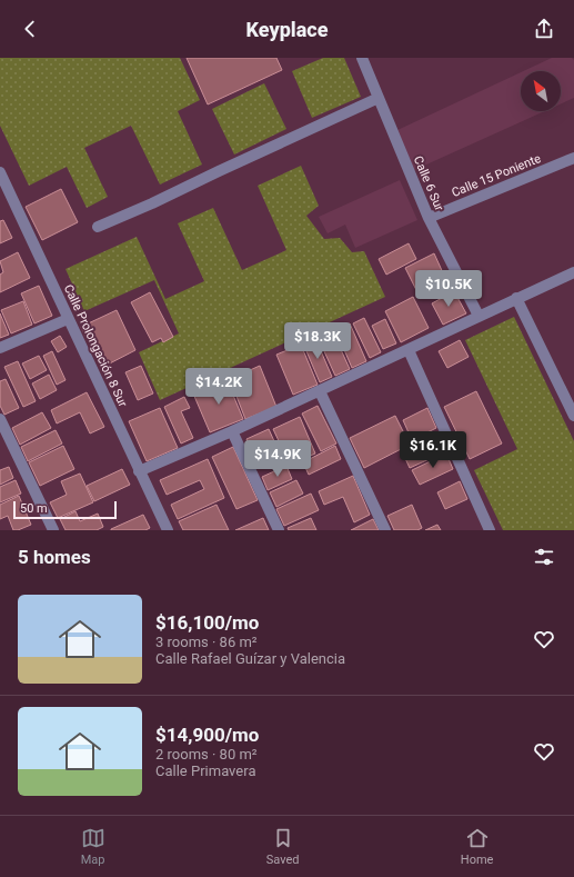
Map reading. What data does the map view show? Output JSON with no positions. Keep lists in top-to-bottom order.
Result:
{
  "streets": {
    "street": ["Calle 15 Poniente", "Calle 6 Sur", "Calle Prolongación 8 Sur"]
  },
  "crossings": [
    ["Calle 15 Poniente", "Calle 6 Sur"]
  ],
  "scale_bar": "50 m",
  "north": "top left",
  "page": {
    "header": "Keyplace",
    "price": [
      "$10.5K",
      "$18.3K",
      "$14.2K",
      "$16.1K",
      "$14.9K"
    ],
    "scale": "50 m",
    "heading": "5 homes",
    "list": [
      {
        "name": "$16,100/mo",
        "note": "3 rooms · 86 m² · Calle Rafael Guízar y Valencia"
      },
      {
        "name": "$14,900/mo",
        "note": "2 rooms · 80 m² · Calle Primavera"
      }
    ],
    "tabs": ["Map", "Saved", "Home"]
  }
}
